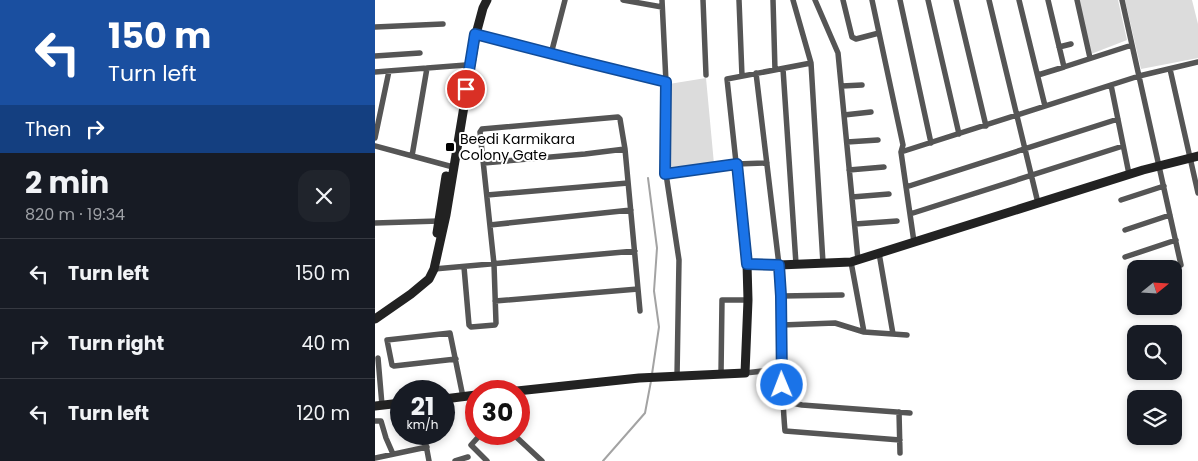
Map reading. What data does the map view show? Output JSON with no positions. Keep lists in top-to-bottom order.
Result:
{
  "places": {
    "transit": ["Beedi Karmikara Colony Gate"]
  },
  "north": "right",
  "page": {
    "turn": ["150 m", "Turn left"],
    "then": "Then",
    "heading": ["2 min", "820 m · 19:34"],
    "list": [
      {
        "name": "Turn left",
        "value": "150 m"
      },
      {
        "name": "Turn right",
        "value": "40 m"
      },
      {
        "name": "Turn left",
        "value": "120 m"
      }
    ],
    "speed": "21 km/h",
    "limit": "30"
  }
}
